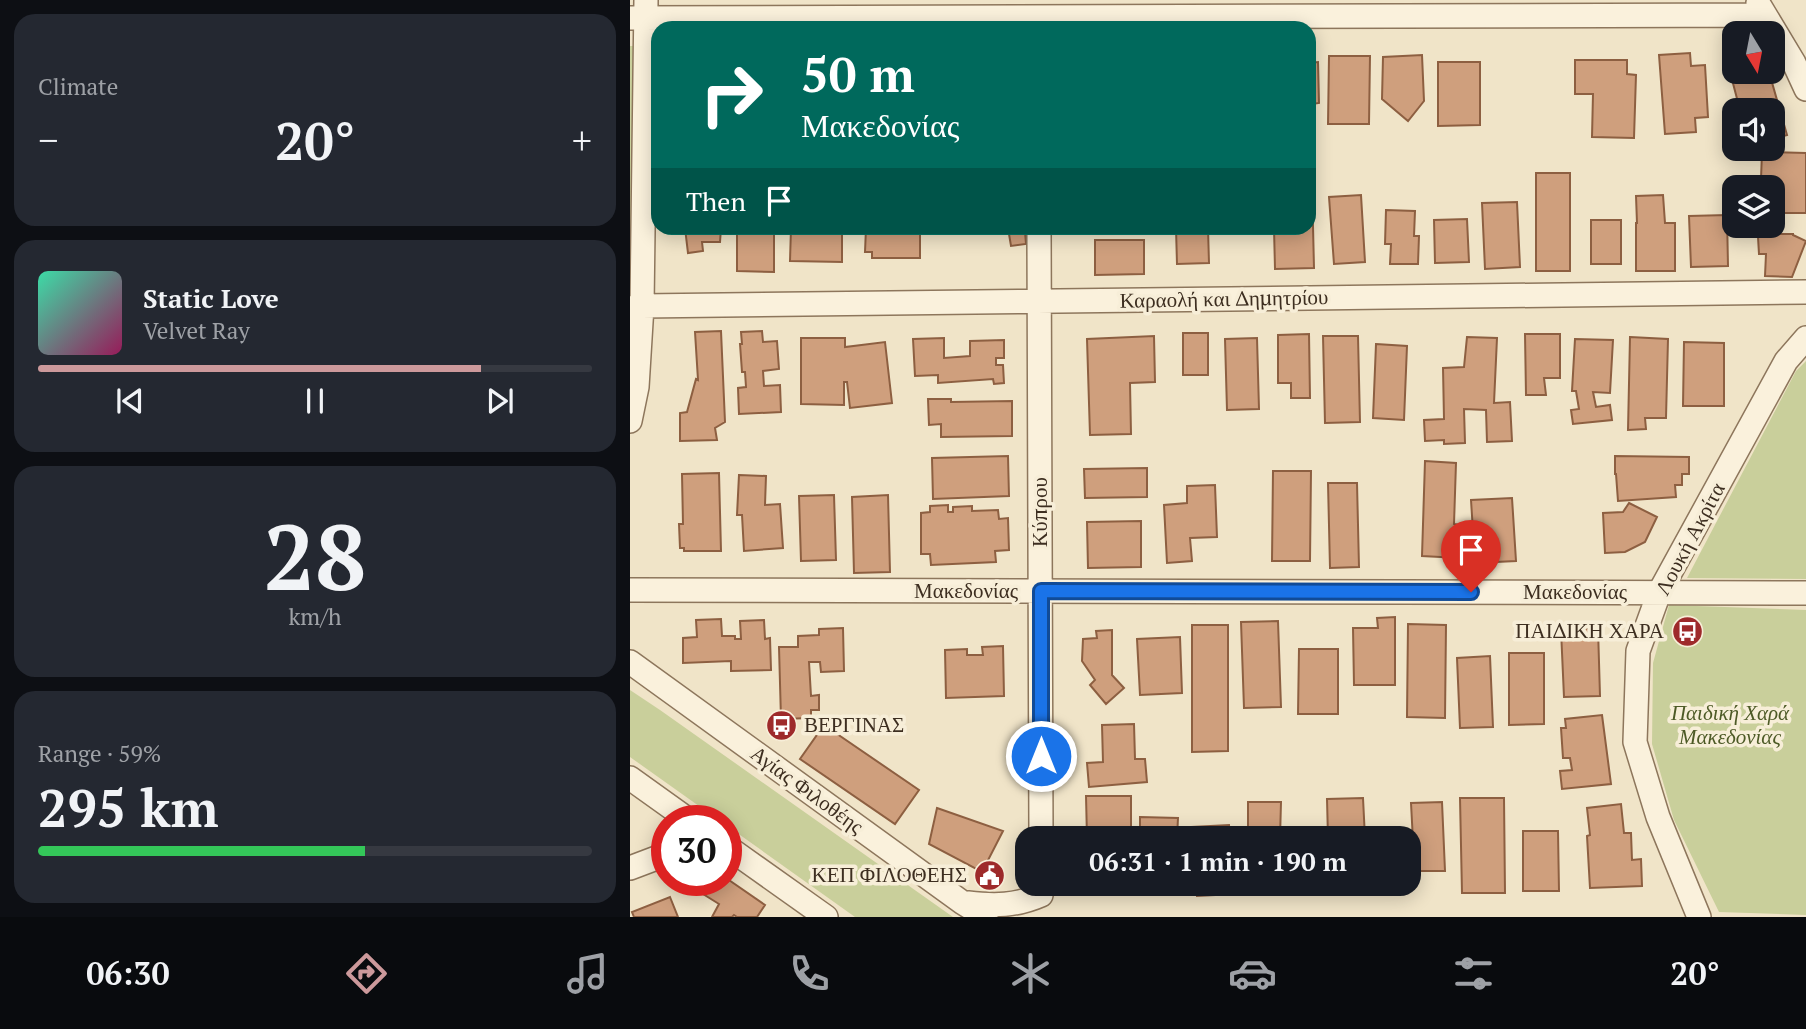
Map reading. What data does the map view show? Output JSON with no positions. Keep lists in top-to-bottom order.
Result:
{
  "streets": {
    "street": [
      "Καραολή και Δημητρίου",
      "Κύπρου",
      "Λουκή Ακρίτα",
      "Μακεδονίας",
      "Αγίας Φιλοθέης"
    ]
  },
  "crossings": [
    ["Καραολή και Δημητρίου", "Κύπρου"],
    ["Κύπρου", "Μακεδονίας"],
    ["Λουκή Ακρίτα", "Μακεδονίας"]
  ],
  "parks": ["Παιδική Χαρά Μακεδονίας"],
  "places": {
    "bus stop": ["ΠΑΙΔΙΚΗ ΧΑΡΑ", "ΒΕΡΓΙΝΑΣ"],
    "public building": ["ΚΕΠ ΦΙΛΟΘΕΗΣ"]
  },
  "north": "bottom",
  "page": {
    "tile": [
      "Climate",
      ["28", "km/h"],
      ["Range · 59%", "295 km"]
    ],
    "turn": ["50 m", "Μακεδονίας"],
    "heat": ["−", "20°", "+"],
    "then": "Then",
    "song": ["Static Love", "Velvet Ray"],
    "limit": "30",
    "trip": "06:31 · 1 min · 190 m",
    "tabs": ["06:30", "20°"]
  }
}
